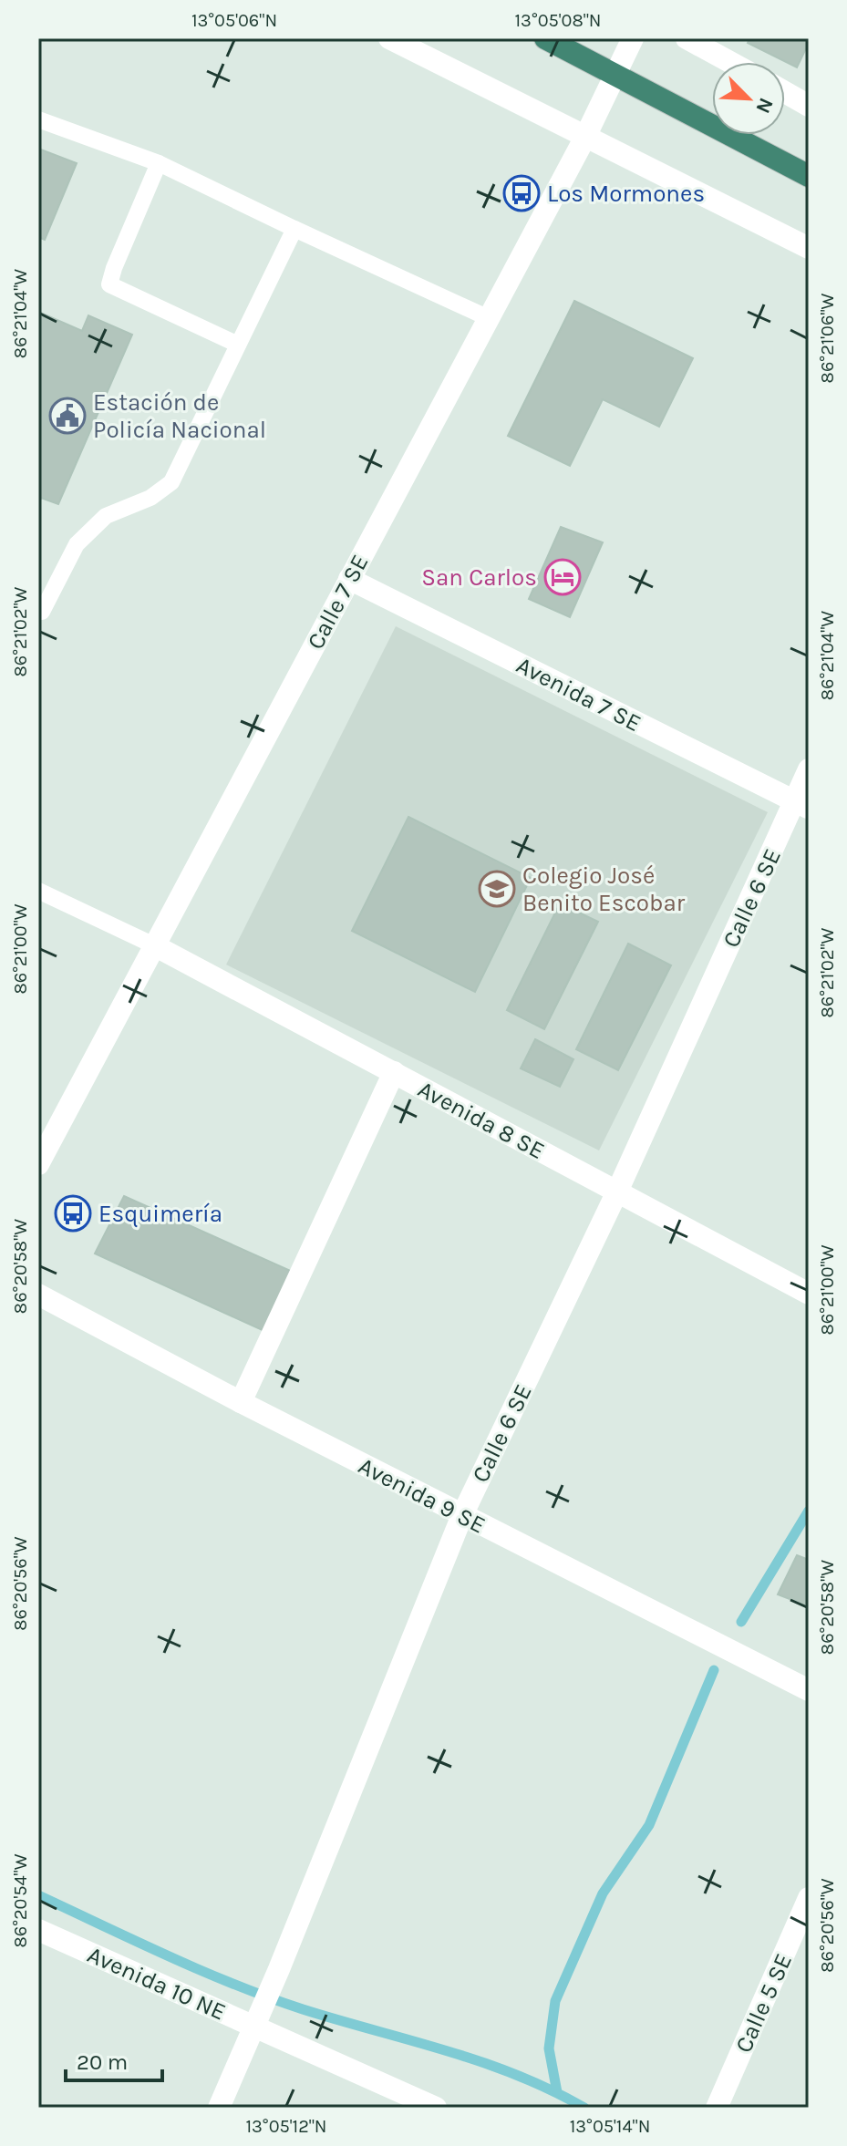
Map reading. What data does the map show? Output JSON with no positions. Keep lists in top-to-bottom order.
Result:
{
  "streets": {
    "street": [
      "Calle 7 SE",
      "Avenida 7 SE",
      "Calle 6 SE",
      "Avenida 8 SE",
      "Avenida 9 SE",
      "Avenida 10 NE",
      "Calle 5 SE"
    ]
  },
  "crossings": [
    ["Calle 7 SE", "Avenida 7 SE"],
    ["Calle 7 SE", "Avenida 8 SE"],
    ["Avenida 7 SE", "Calle 6 SE"],
    ["Calle 6 SE", "Avenida 8 SE"],
    ["Calle 6 SE", "Avenida 9 SE"],
    ["Calle 6 SE", "Avenida 10 NE"]
  ],
  "places": {
    "bus stop": ["Los Mormones", "Esquimería"],
    "public building": ["Estación de Policía Nacional"],
    "hotel": ["San Carlos"],
    "school or university": ["Colegio José Benito Escobar"]
  },
  "scale_bar": "20 m",
  "north": "bottom right",
  "coordinates": [
    "13°05'06\"N",
    "13°05'08\"N",
    "86°21'04\"W",
    "86°21'06\"W",
    "86°21'02\"W",
    "86°21'00\"W",
    "86°20'58\"W",
    "86°20'56\"W",
    "86°20'54\"W",
    "13°05'12\"N",
    "13°05'14\"N"
  ]
}
